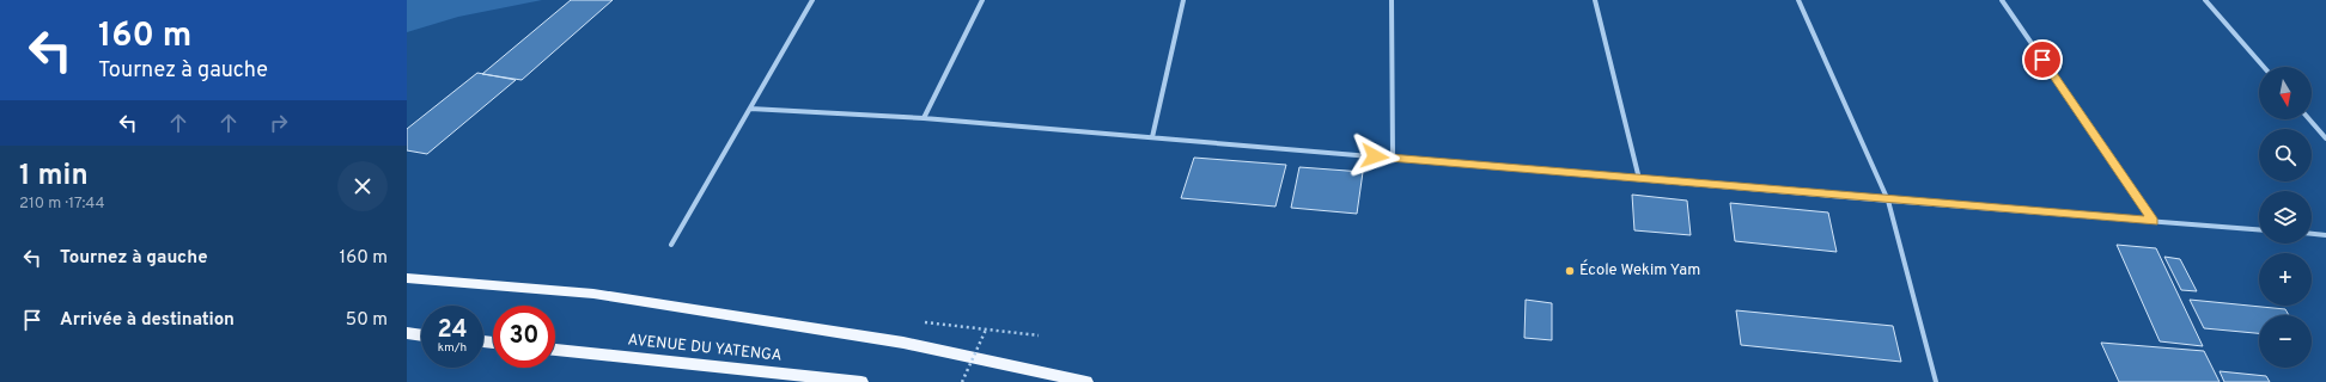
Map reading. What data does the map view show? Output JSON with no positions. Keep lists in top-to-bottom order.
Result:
{
  "streets": {
    "main road": ["AVENUE DU YATENGA"]
  },
  "places": ["École Wekim Yam"],
  "north": "bottom",
  "page": {
    "turn": ["160 m", "Tournez à gauche"],
    "map_buttons": ["+", "−"],
    "heading": ["1 min", "210 m · 17:44"],
    "list": [
      {
        "name": "Tournez à gauche",
        "value": "160 m"
      },
      {
        "name": "Arrivée à destination",
        "value": "50 m"
      }
    ],
    "speed": "24 km/h",
    "limit": "30"
  }
}
